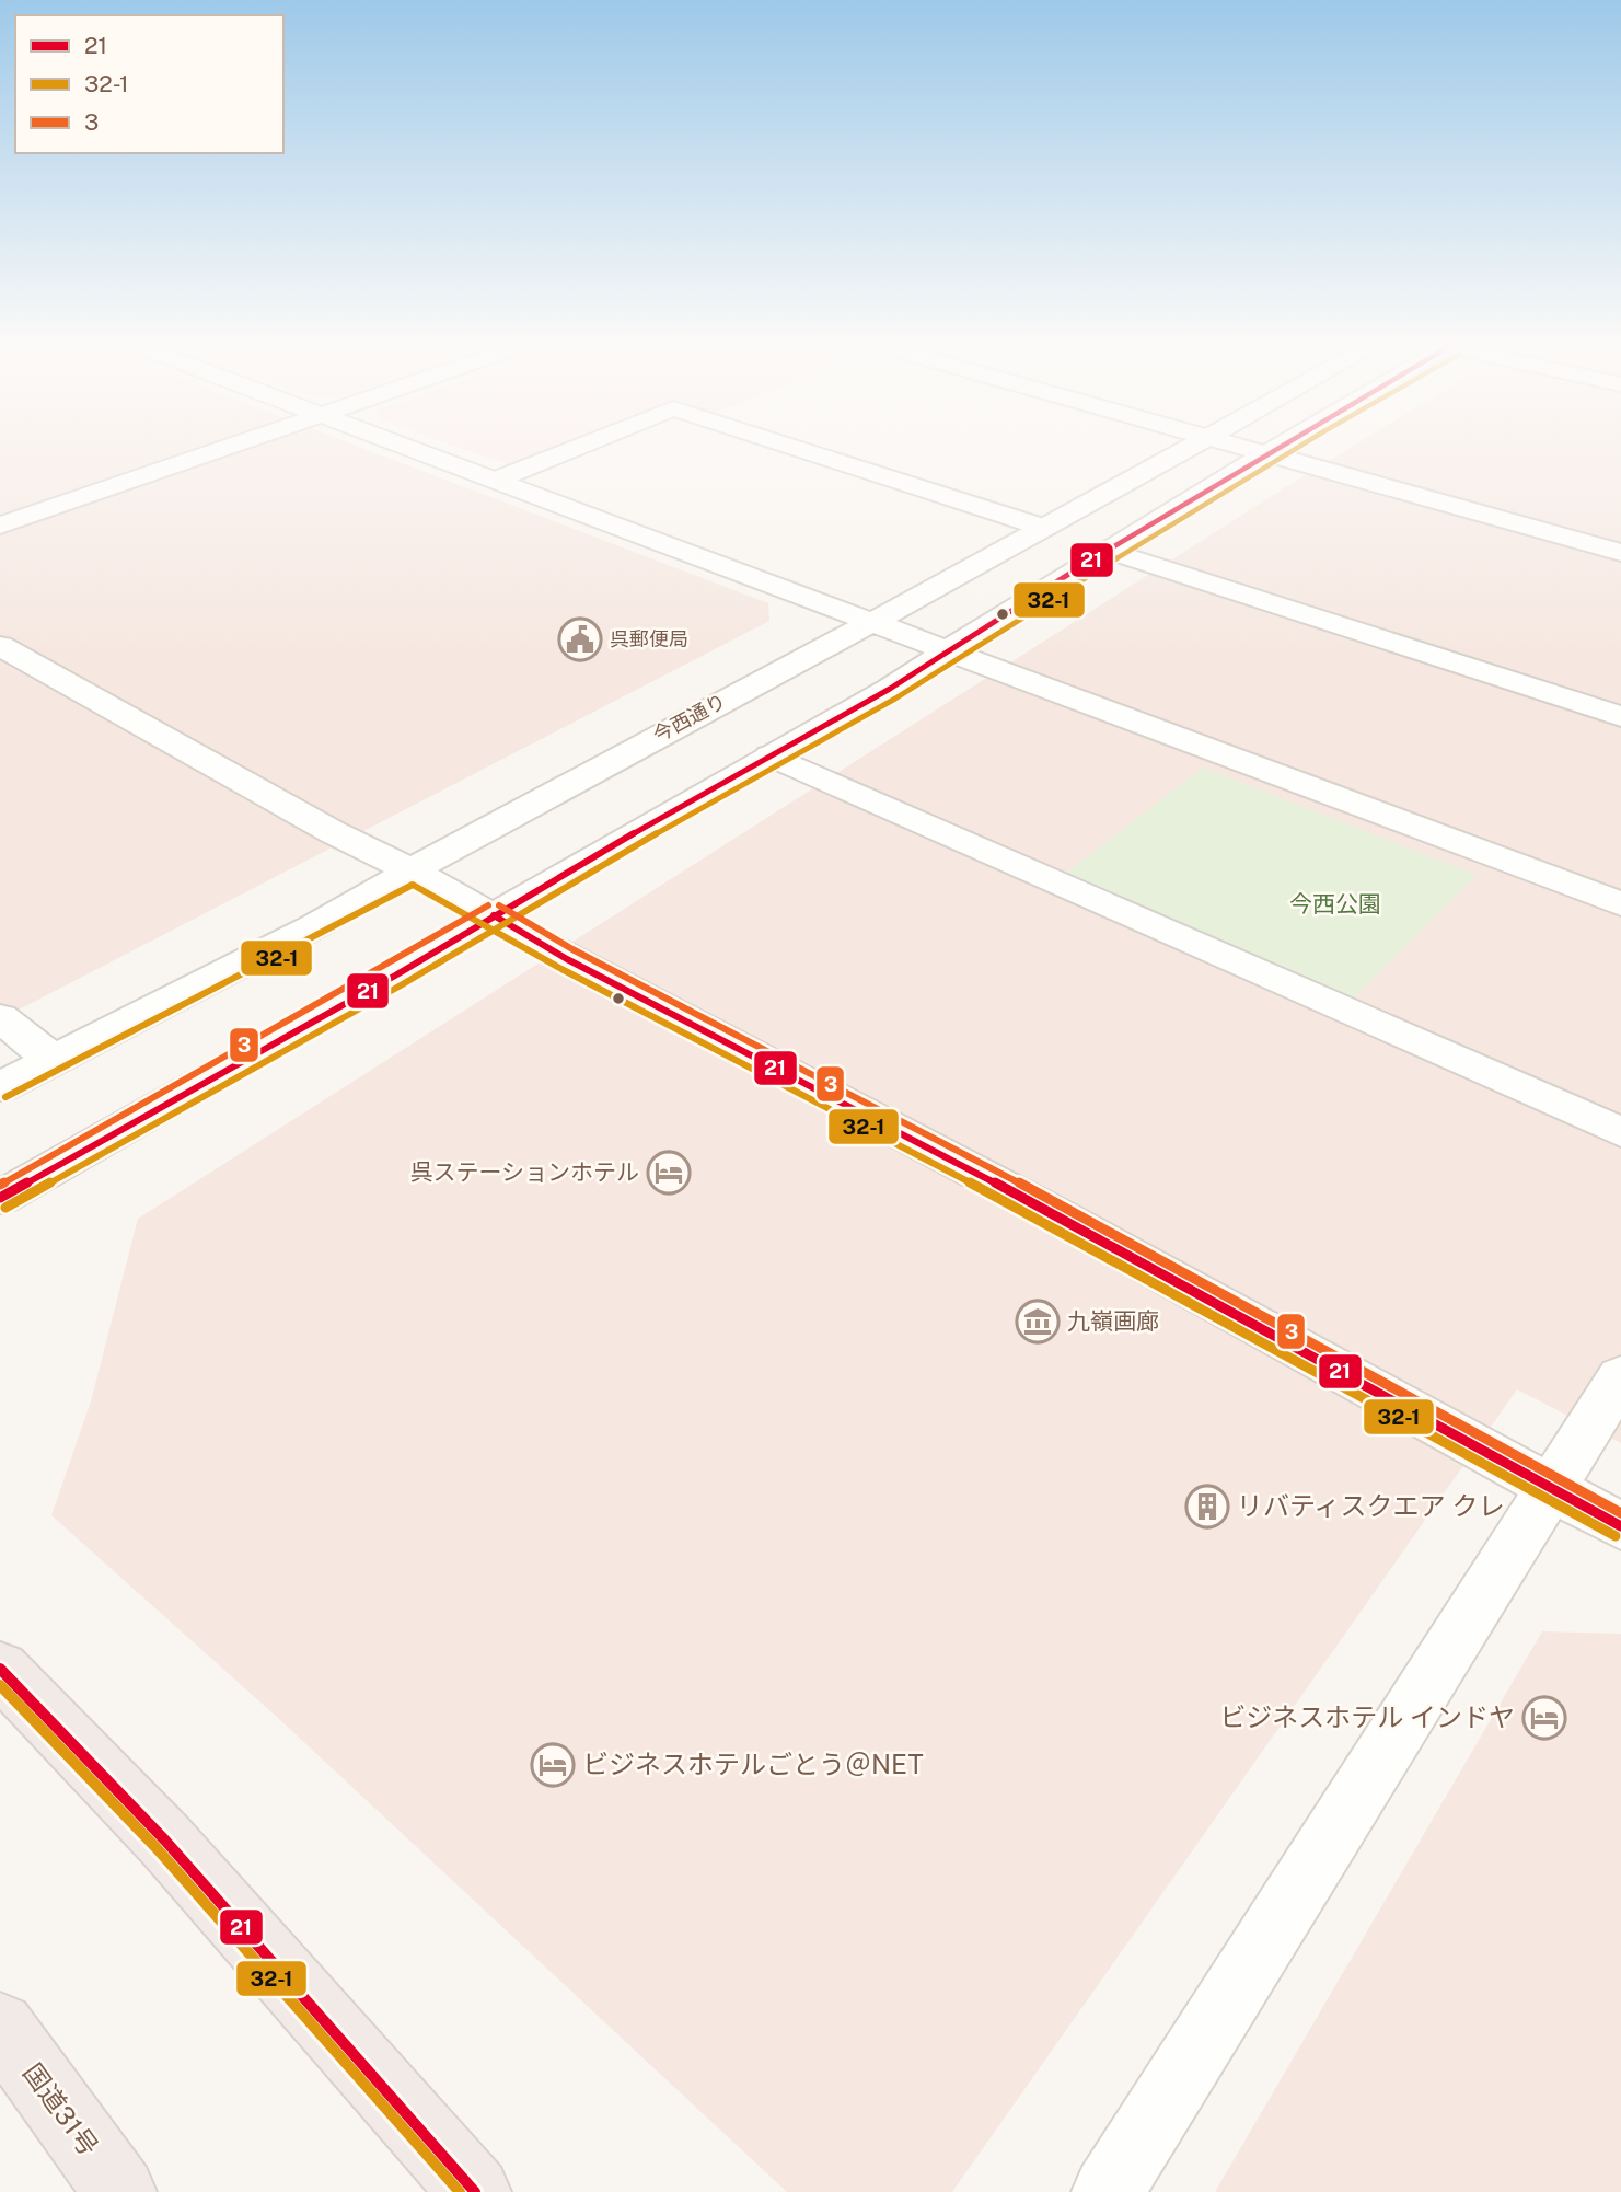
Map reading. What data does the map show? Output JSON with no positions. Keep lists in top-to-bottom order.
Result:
{
  "streets": {
    "highway": ["国道31号"],
    "street": ["今西通り"]
  },
  "parks": ["今西公園"],
  "places": {
    "public building": ["呉郵便局"],
    "hotel": ["呉ステーションホテル", "ビジネスホテル インドヤ", "ビジネスホテルごとう＠NET"],
    "museum": ["九嶺画廊"],
    "building": ["リバティスクエア クレ"]
  },
  "lines": ["transit line 21", "transit line 32-1", "transit line 3"],
  "legend": ["21", "32-1", "3"]
}
